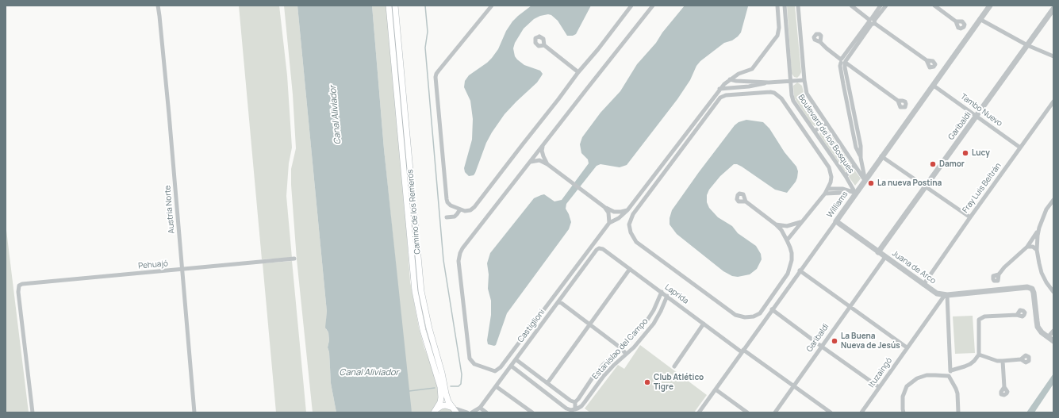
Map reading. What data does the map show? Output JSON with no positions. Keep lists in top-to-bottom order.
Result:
{
  "streets": {
    "main road": ["Camino de los Remeros"],
    "street": [
      "Tambo Nuevo",
      "Garibaldi",
      "Boulevard de los Bosques",
      "Fray Luis Beltrán",
      "Williams",
      "Austria Norte",
      "Pehuajó",
      "Juana de Arco",
      "Laprida",
      "Castiglioni",
      "Estanislao del Campo",
      "Ituzaingó"
    ]
  },
  "crossings": [
    ["Tambo Nuevo", "Garibaldi"],
    ["Tambo Nuevo", "Fray Luis Beltrán"],
    ["Tambo Nuevo", "Williams"],
    ["Garibaldi", "Juana de Arco"],
    ["Garibaldi", "Laprida"],
    ["Boulevard de los Bosques", "Williams"],
    ["Fray Luis Beltrán", "Juana de Arco"],
    ["Williams", "Juana de Arco"],
    ["Williams", "Laprida"],
    ["Austria Norte", "Pehuajó"],
    ["Juana de Arco", "Ituzaingó"],
    ["Laprida", "Castiglioni"],
    ["Laprida", "Estanislao del Campo"]
  ],
  "water": ["Canal Aliviador"],
  "places": [
    "Lucy",
    "Damor",
    "La nueva Postina",
    "La Buena Nueva de Jesús",
    "Club Atlético Tigre"
  ]
}
